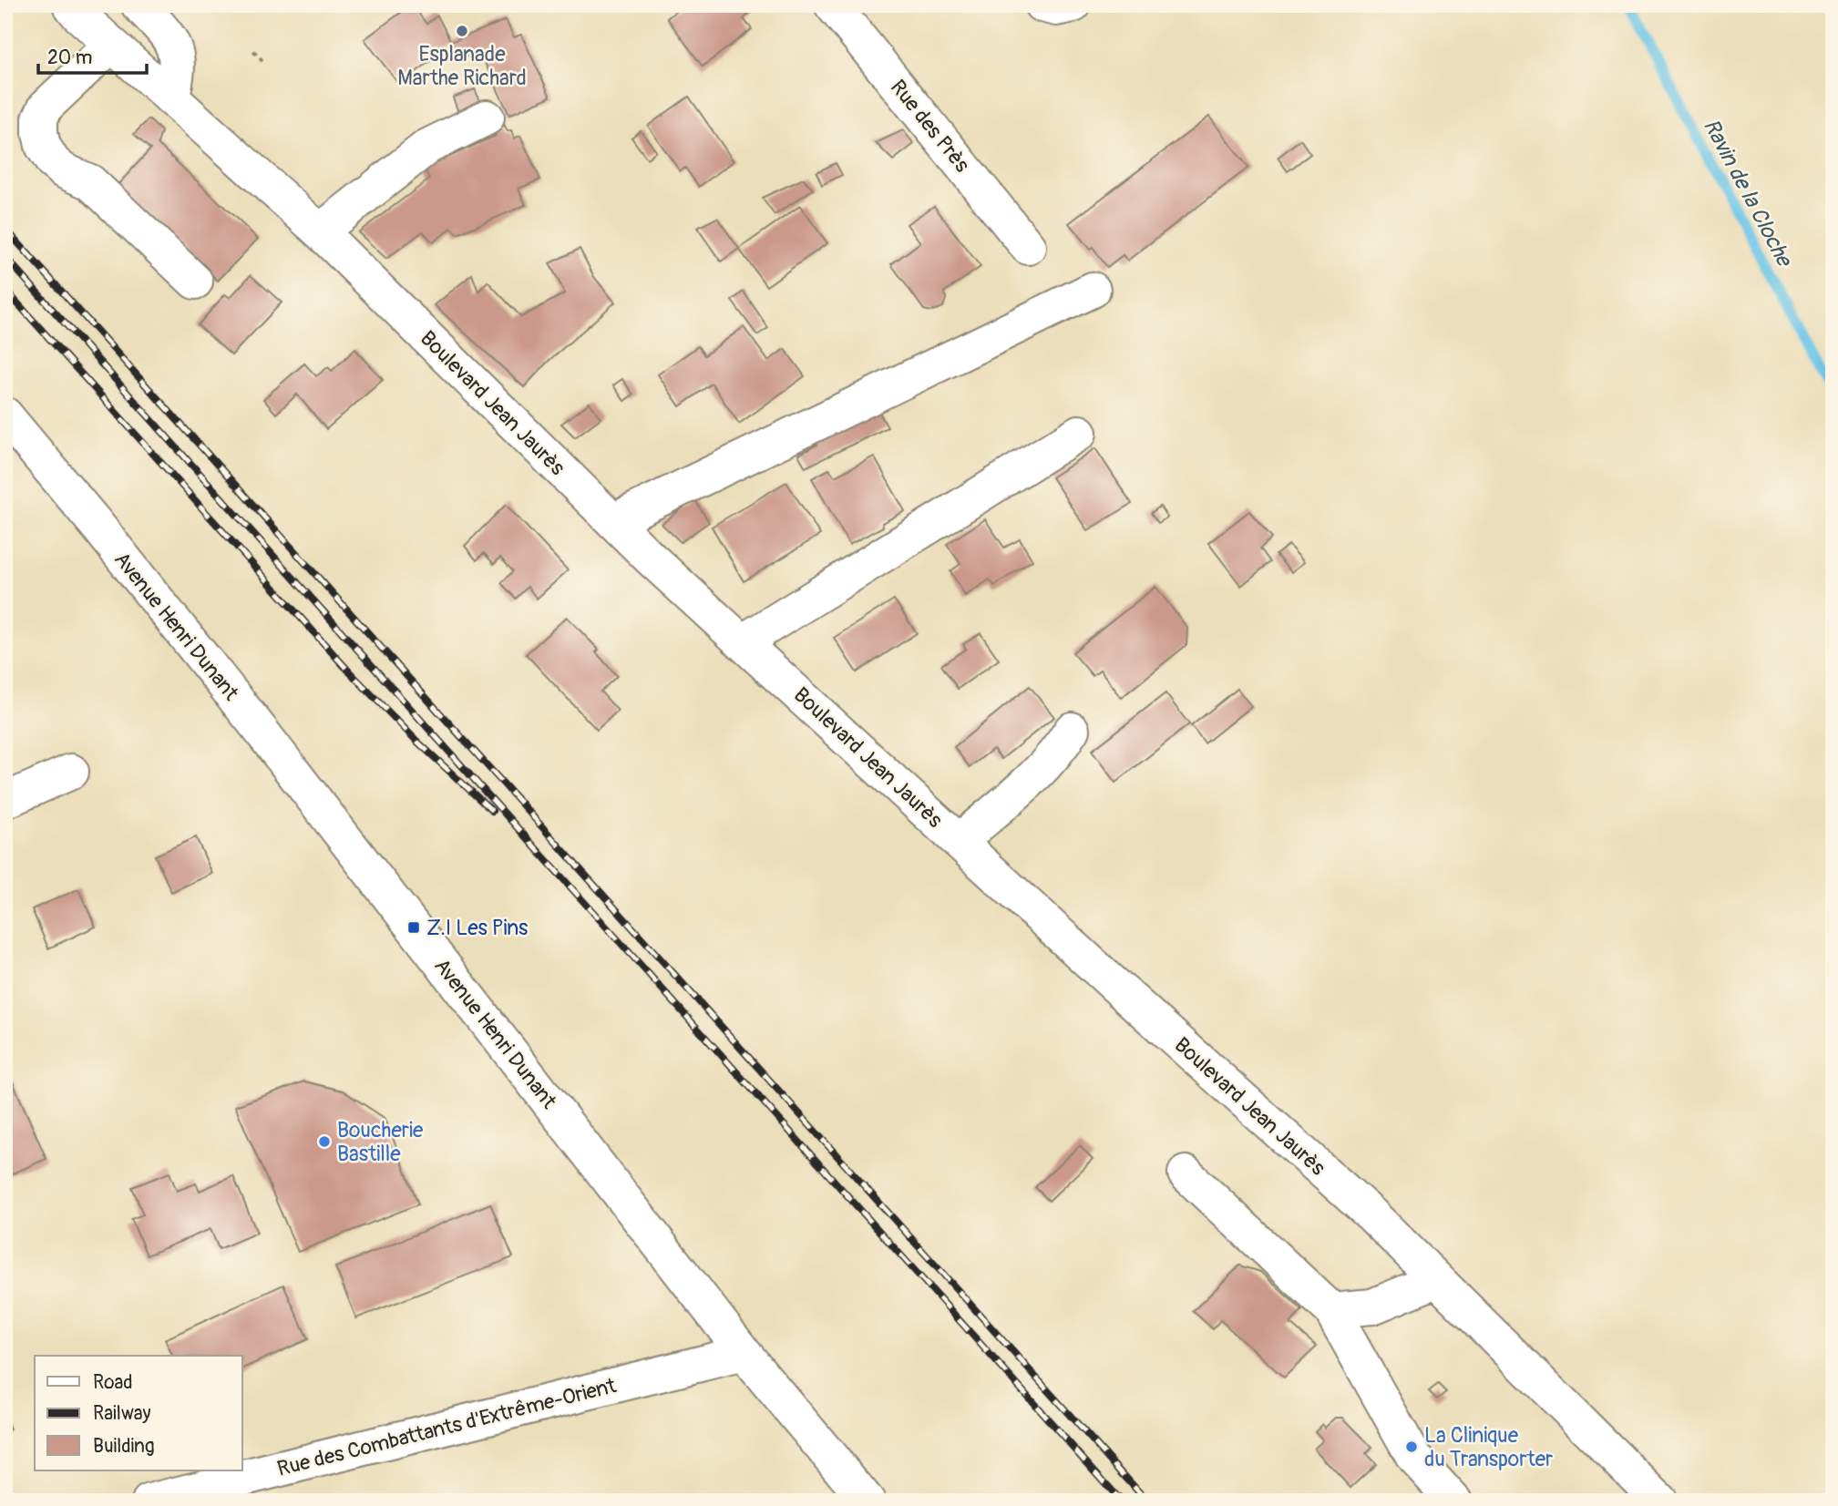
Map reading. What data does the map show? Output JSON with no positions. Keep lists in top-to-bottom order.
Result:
{
  "streets": {
    "street": [
      "Rue des Près",
      "Boulevard Jean Jaurès",
      "Avenue Henri Dunant",
      "Rue des Combattants d'Extrême-Orient"
    ]
  },
  "crossings": [
    ["Avenue Henri Dunant", "Rue des Combattants d'Extrême-Orient"]
  ],
  "water": ["Ravin de la Cloche"],
  "places": {
    "other": ["Esplanade Marthe Richard", "Boucherie Bastille", "La Clinique du Transporter"],
    "transit": ["Z.I Les Pins"]
  },
  "legend": ["Road", "Railway", "Building"],
  "scale_bar": "20 m"
}
